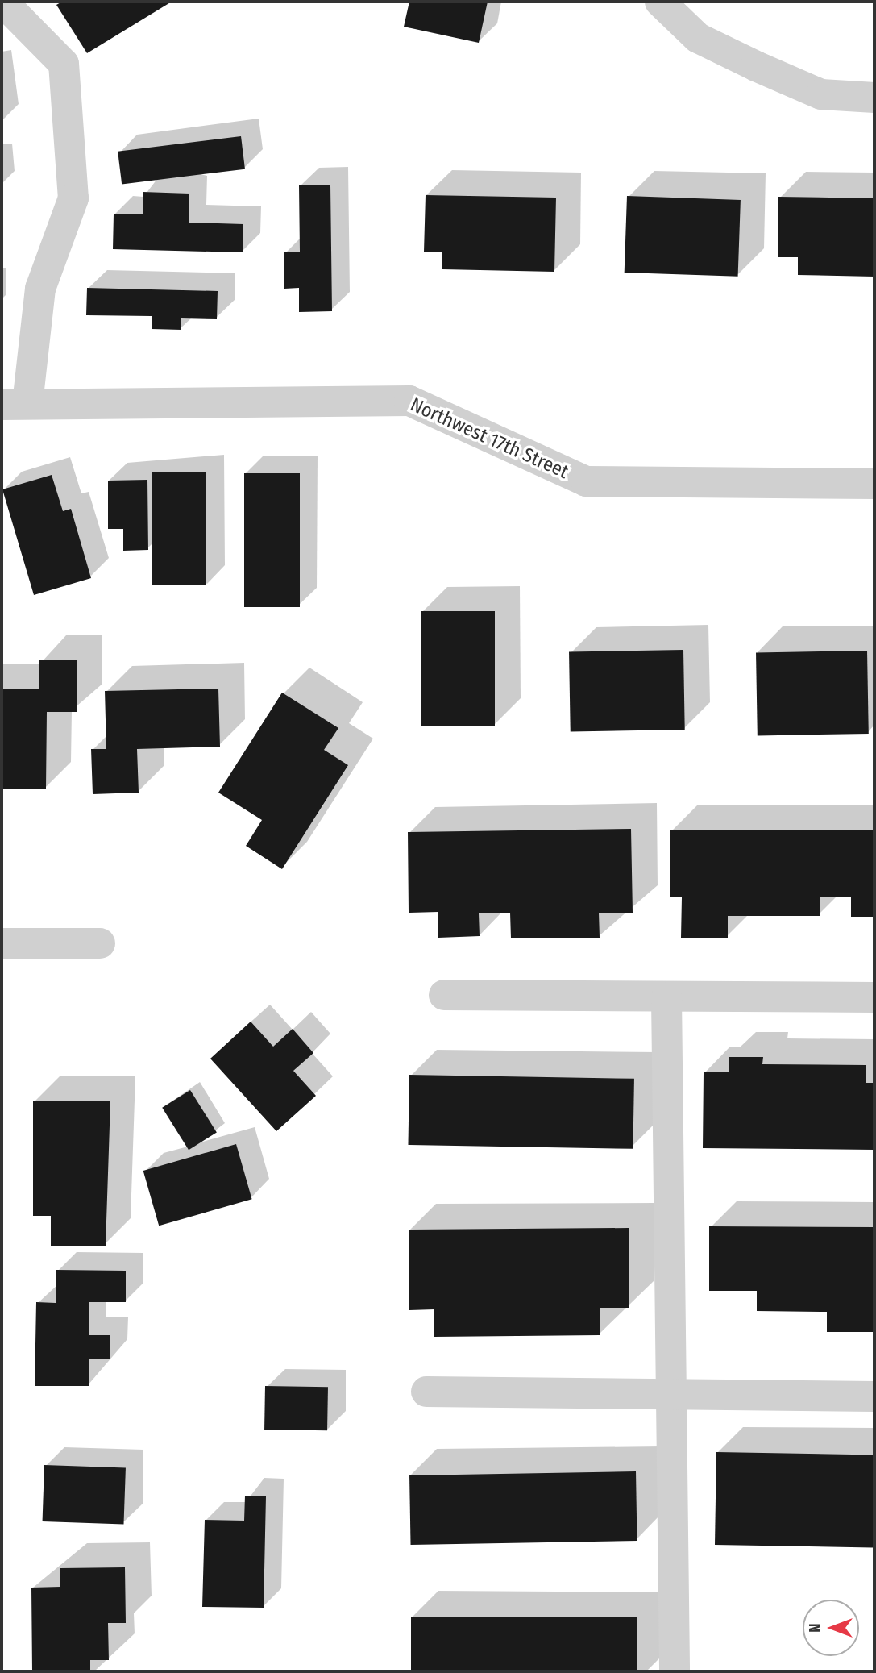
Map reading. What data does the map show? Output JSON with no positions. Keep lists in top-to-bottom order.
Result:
{
  "streets": {
    "street": ["Northwest 17th Street"]
  },
  "north": "left"
}
